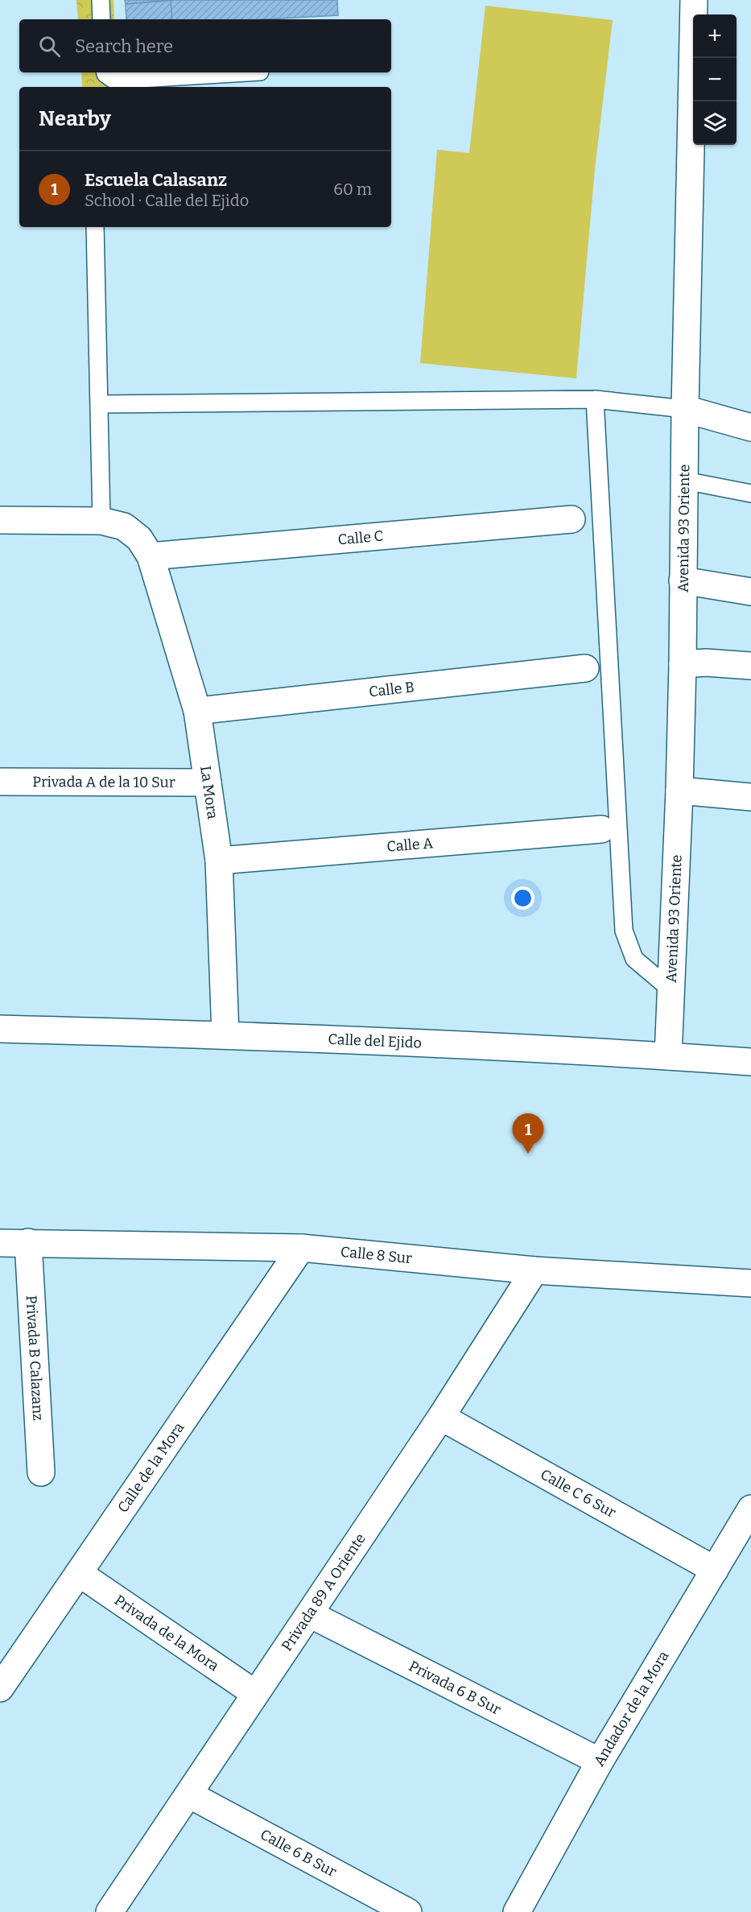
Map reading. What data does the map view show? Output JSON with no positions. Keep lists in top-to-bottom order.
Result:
{
  "streets": {
    "street": [
      "Avenida 93 Oriente",
      "Calle C",
      "Calle B",
      "Privada A de la 10 Sur",
      "La Mora",
      "Calle A",
      "Calle del Ejido",
      "Calle 8 Sur",
      "Privada B Calazanz",
      "Calle de la Mora",
      "Calle C 6 Sur",
      "Privada 89 A Oriente",
      "Privada de la Mora",
      "Privada 6 B Sur",
      "Andador de la Mora",
      "Calle 6 B Sur"
    ]
  },
  "crossings": [
    ["Avenida 93 Oriente", "Calle del Ejido"],
    ["Calle C", "La Mora"],
    ["Calle B", "La Mora"],
    ["Privada A de la 10 Sur", "La Mora"],
    ["La Mora", "Calle A"],
    ["La Mora", "Calle del Ejido"],
    ["Calle 8 Sur", "Privada B Calazanz"],
    ["Calle 8 Sur", "Calle de la Mora"],
    ["Calle 8 Sur", "Privada 89 A Oriente"],
    ["Calle de la Mora", "Privada de la Mora"],
    ["Calle C 6 Sur", "Privada 89 A Oriente"],
    ["Calle C 6 Sur", "Andador de la Mora"],
    ["Privada 89 A Oriente", "Privada de la Mora"],
    ["Privada 89 A Oriente", "Privada 6 B Sur"],
    ["Privada 89 A Oriente", "Calle 6 B Sur"],
    ["Privada 6 B Sur", "Andador de la Mora"]
  ],
  "page": {
    "map_buttons": ["+", "−"],
    "search": "Search here",
    "heading": "Nearby",
    "list": [
      {
        "mark": "1",
        "name": "Escuela Calasanz",
        "note": "School · Calle del Ejido",
        "value": "60 m"
      }
    ],
    "pins": "1"
  }
}
